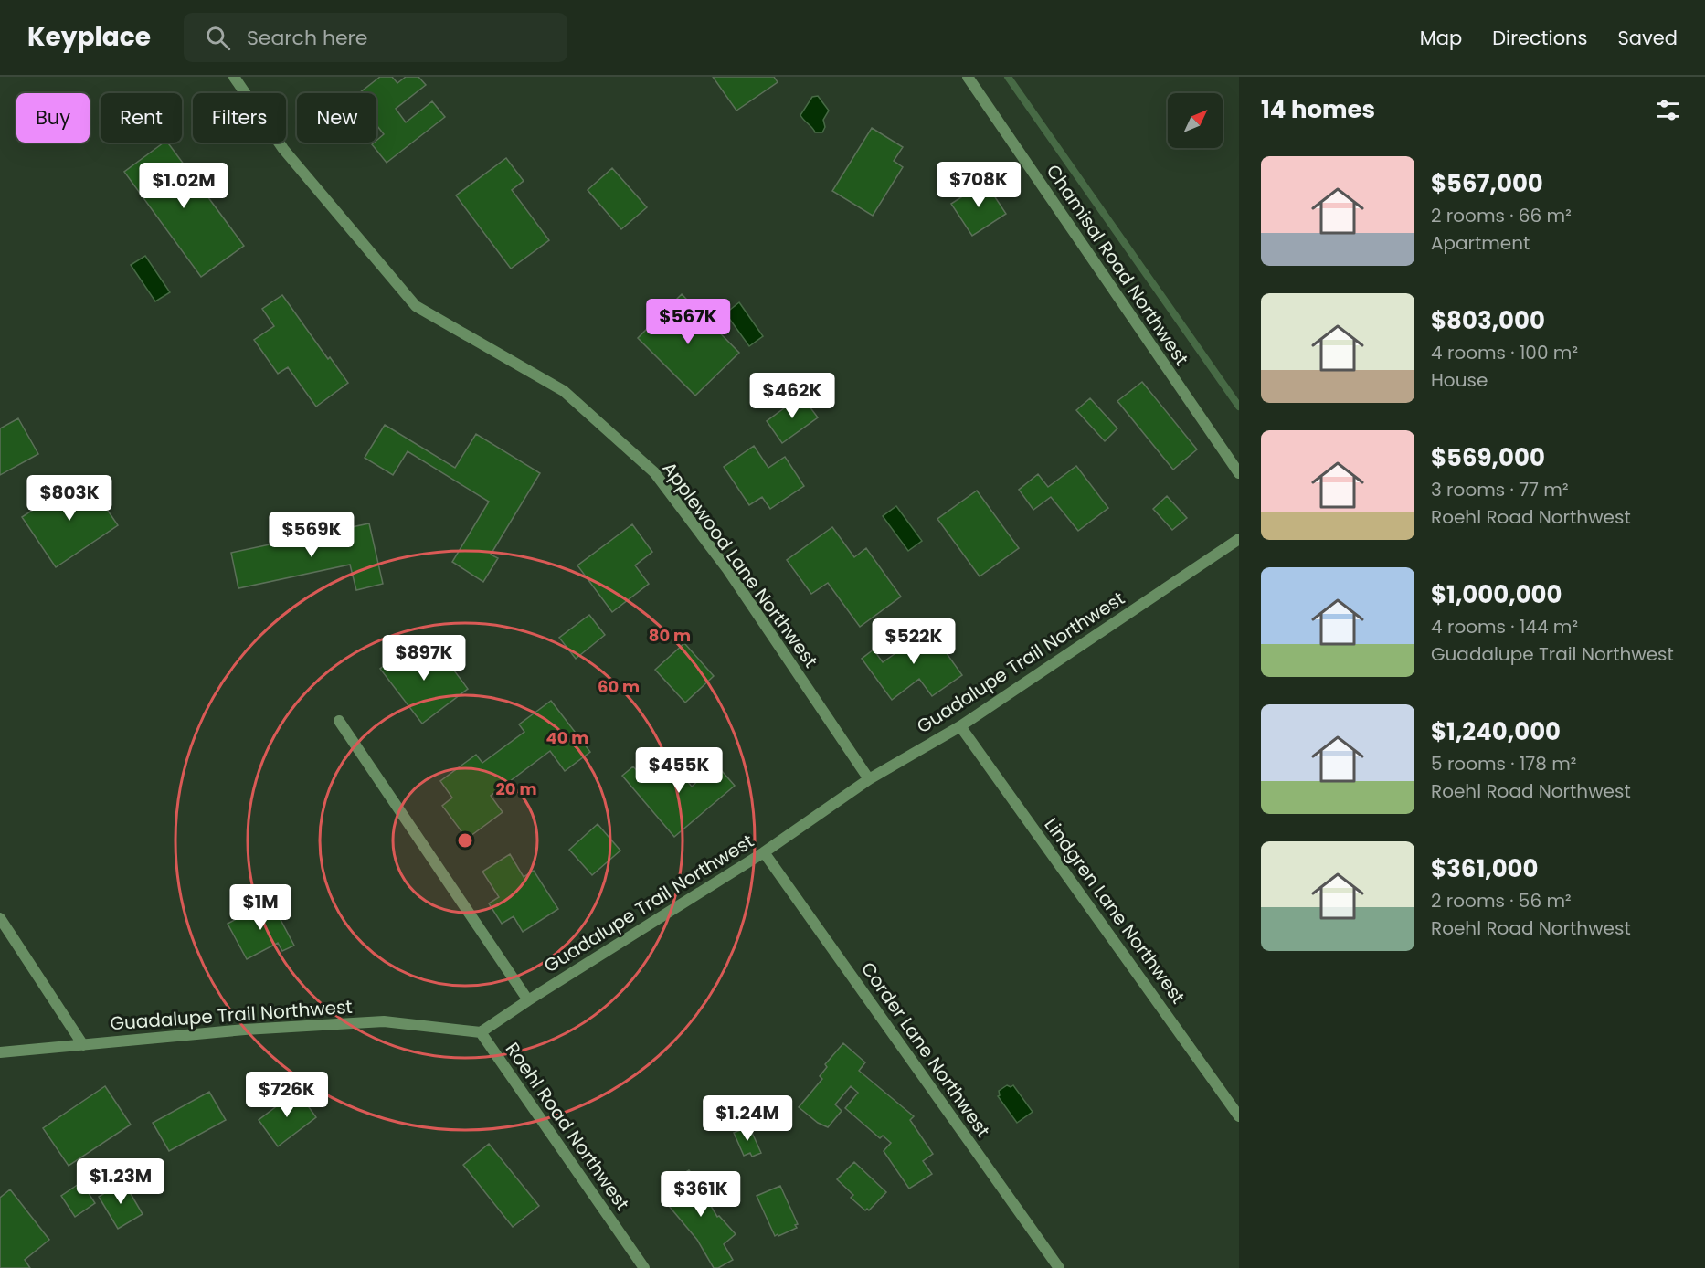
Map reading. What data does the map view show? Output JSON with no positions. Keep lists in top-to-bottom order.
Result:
{
  "streets": {
    "street": [
      "Chamisal Road Northwest",
      "Applewood Lane Northwest",
      "Guadalupe Trail Northwest",
      "Lindgren Lane Northwest",
      "Corder Lane Northwest",
      "Roehl Road Northwest"
    ]
  },
  "crossings": [
    ["Applewood Lane Northwest", "Guadalupe Trail Northwest"],
    ["Guadalupe Trail Northwest", "Lindgren Lane Northwest"],
    ["Guadalupe Trail Northwest", "Corder Lane Northwest"],
    ["Guadalupe Trail Northwest", "Roehl Road Northwest"]
  ],
  "north": "top right",
  "page": {
    "header": "Keyplace",
    "search": "Search here",
    "nav": ["Map", "Directions", "Saved"],
    "heading": "14 homes",
    "chip": [
      "Buy",
      "Rent",
      "Filters",
      "New"
    ],
    "list": [
      {
        "name": "$567,000",
        "note": "2 rooms · 66 m² · Apartment"
      },
      {
        "name": "$803,000",
        "note": "4 rooms · 100 m² · House"
      },
      {
        "name": "$569,000",
        "note": "3 rooms · 77 m² · Roehl Road Northwest"
      },
      {
        "name": "$1,000,000",
        "note": "4 rooms · 144 m² · Guadalupe Trail Northwest"
      },
      {
        "name": "$1,240,000",
        "note": "5 rooms · 178 m² · Roehl Road Northwest"
      },
      {
        "name": "$361,000",
        "note": "2 rooms · 56 m² · Roehl Road Northwest"
      }
    ],
    "price": [
      "$708K",
      "$1.02M",
      "$567K",
      "$462K",
      "$803K",
      "$569K",
      "$522K",
      "$897K",
      "$455K",
      "$1M",
      "$726K",
      "$1.24M",
      "$1.23M",
      "$361K"
    ]
  },
  "rings": [
    "80 m",
    "60 m",
    "40 m",
    "20 m"
  ]
}
